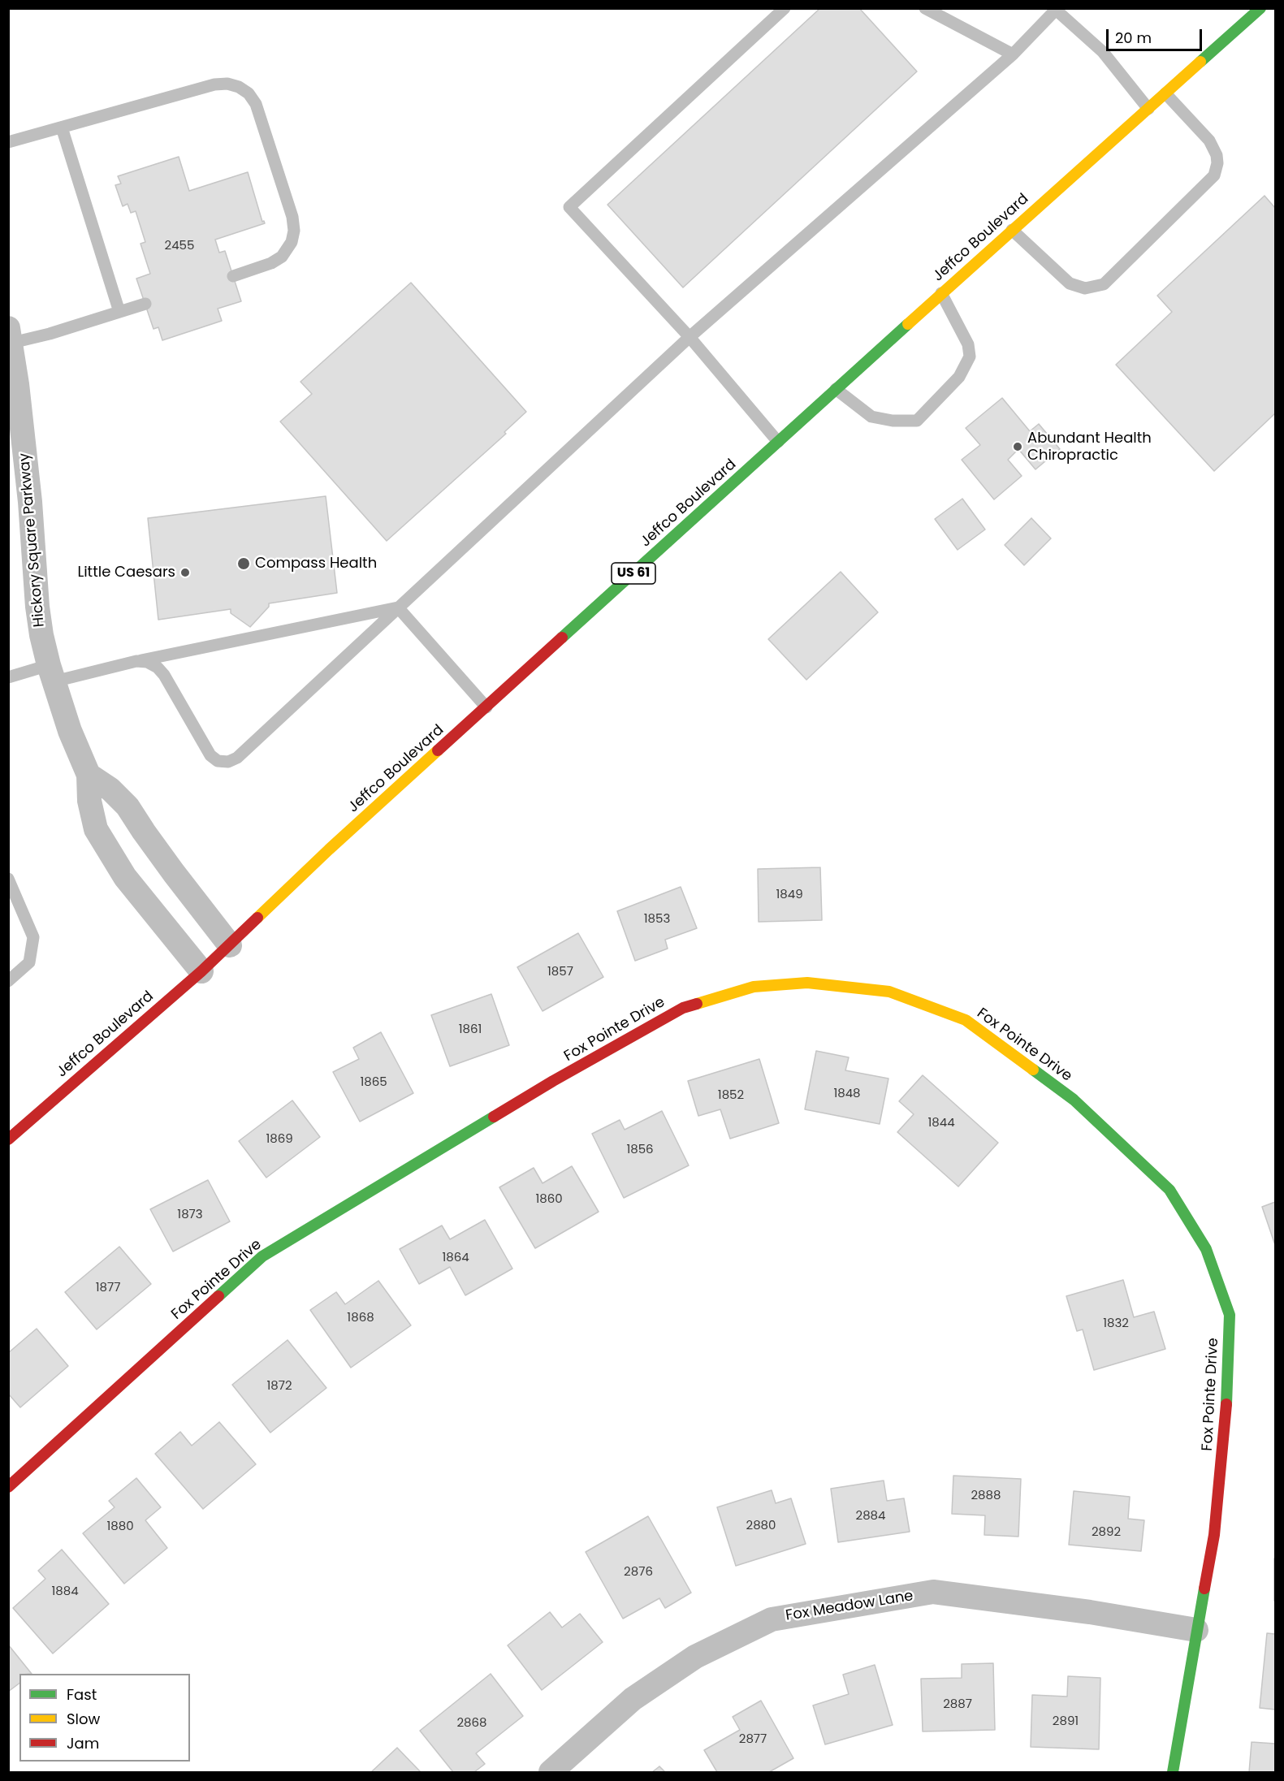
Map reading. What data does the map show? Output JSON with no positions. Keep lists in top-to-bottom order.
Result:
{
  "streets": {
    "street": [
      "Jeffco Boulevard",
      "Hickory Square Parkway",
      "US 61",
      "Fox Pointe Drive",
      "Fox Meadow Lane"
    ]
  },
  "crossings": [
    ["Jeffco Boulevard", "Hickory Square Parkway"],
    ["Fox Pointe Drive", "Fox Meadow Lane"]
  ],
  "places": ["Abundant Health Chiropractic", "Compass Health", "Little Caesars"],
  "house_numbers": [
    "2455",
    "1849",
    "1853",
    "1857",
    "1861",
    "1865",
    "1848",
    "1852",
    "1844",
    "1869",
    "1856",
    "1860",
    "1873",
    "1864",
    "1877",
    "1868",
    "1832",
    "1872",
    "2888",
    "2884",
    "2880",
    "1880",
    "2892",
    "2876",
    "1884",
    "2887",
    "2891",
    "2868",
    "2877"
  ],
  "legend": ["Fast", "Slow", "Jam"],
  "scale_bar": "20 m"
}
